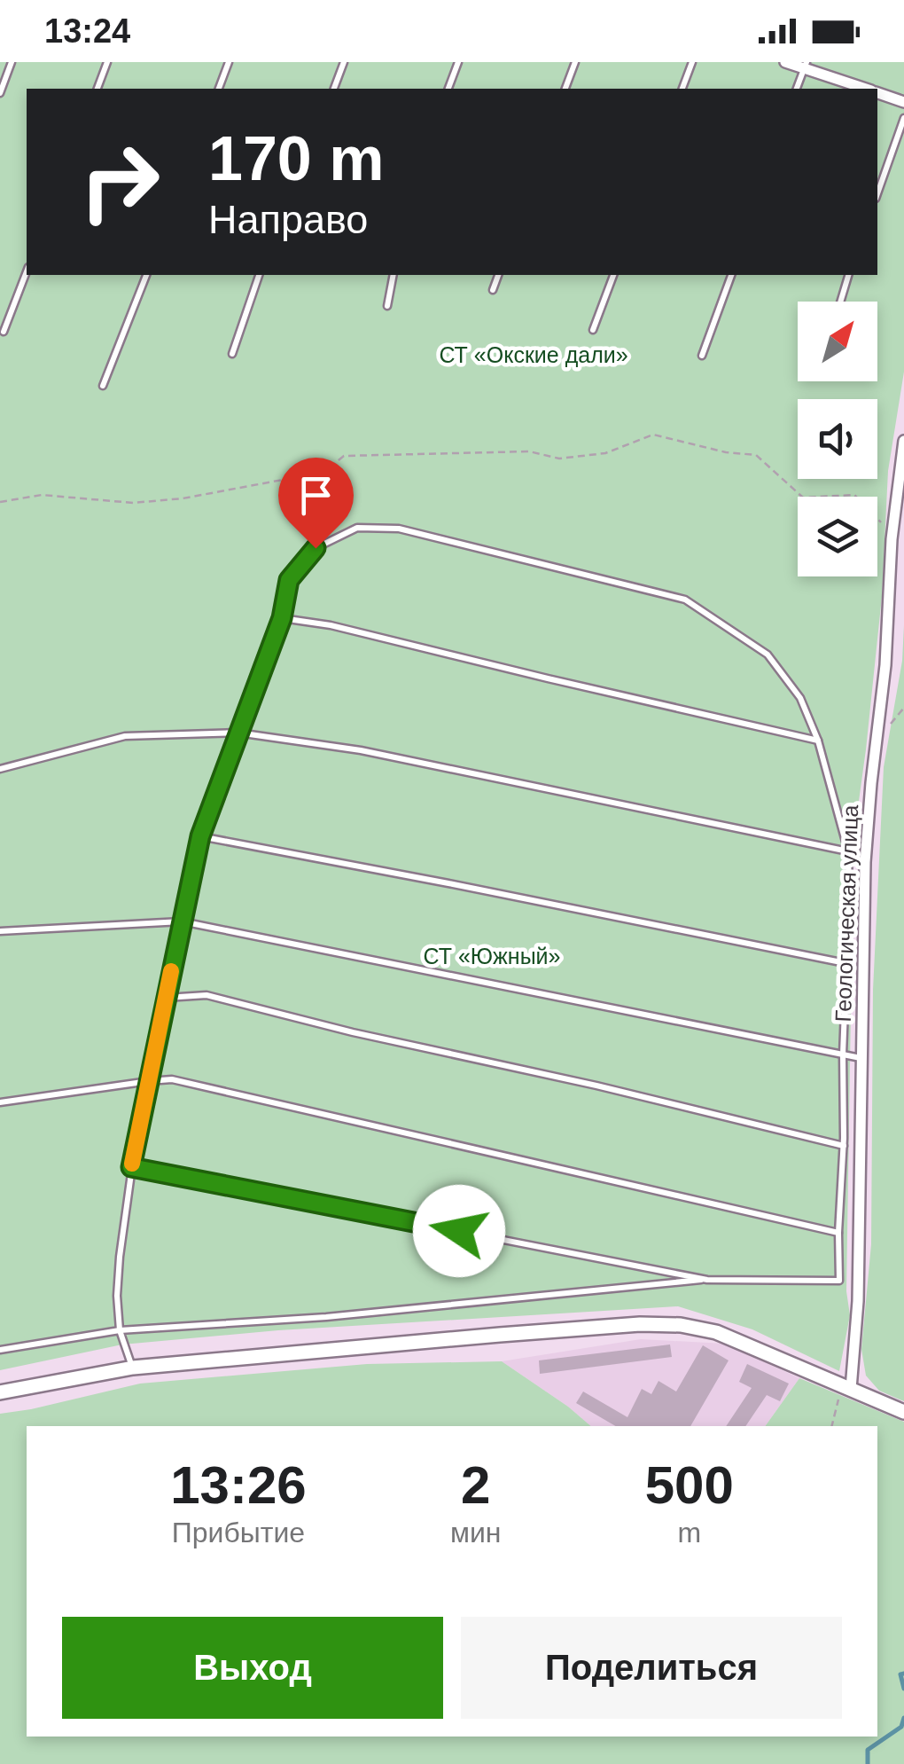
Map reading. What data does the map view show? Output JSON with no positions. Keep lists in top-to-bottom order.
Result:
{
  "streets": {
    "street": ["Геологическая улица"]
  },
  "parks": ["СТ «Окские дали»", "СТ «Южный»"],
  "north": "top right",
  "page": {
    "status": "13:24",
    "turn": ["170 m", "Направо"],
    "eta": [
      "13:26",
      "Прибытие",
      "2",
      "мин",
      "500",
      "m"
    ],
    "buttons": ["Выход", "Поделиться"]
  }
}
